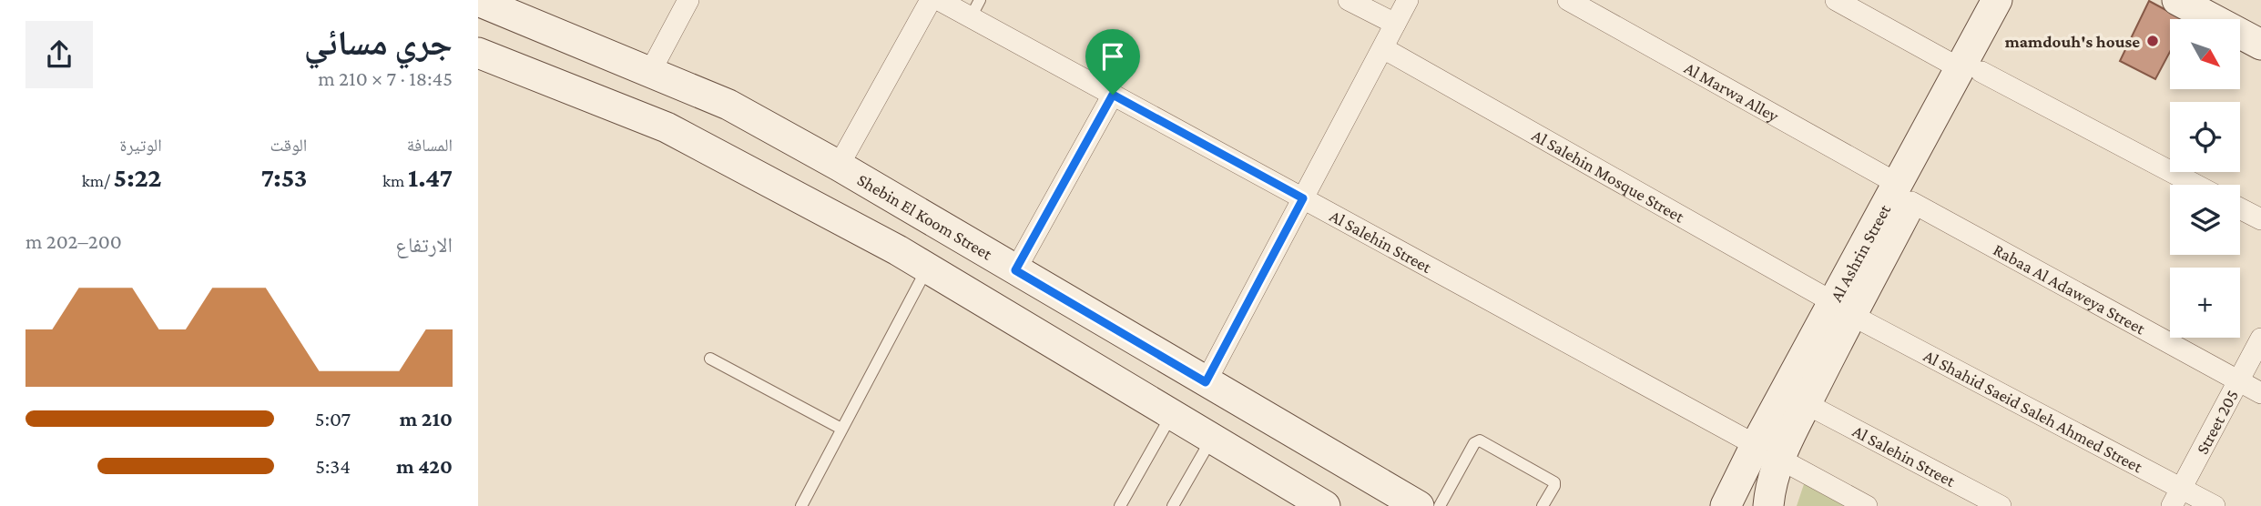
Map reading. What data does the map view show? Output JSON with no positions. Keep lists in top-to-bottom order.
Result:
{
  "streets": {
    "street": [
      "Al Marwa Alley",
      "Al Salehin Mosque Street",
      "Shebin El Koom Street",
      "Al Salehin Street",
      "Al Ashrin Street",
      "Rabaa Al Adaweya Street",
      "Al Shahid Saeid Saleh Ahmed Street",
      "Street 205"
    ]
  },
  "crossings": [
    ["Al Marwa Alley", "Al Ashrin Street"],
    ["Al Marwa Alley", "Rabaa Al Adaweya Street"],
    ["Al Salehin Mosque Street", "Al Ashrin Street"],
    ["Al Salehin Mosque Street", "Al Shahid Saeid Saleh Ahmed Street"],
    ["Al Salehin Street", "Al Ashrin Street"],
    ["Al Ashrin Street", "Rabaa Al Adaweya Street"],
    ["Al Ashrin Street", "Al Shahid Saeid Saleh Ahmed Street"],
    ["Rabaa Al Adaweya Street", "Street 205"],
    ["Al Shahid Saeid Saleh Ahmed Street", "Street 205"]
  ],
  "places": ["mamdouh's house"],
  "north": "bottom right",
  "page": {
    "heading": ["جري مسائي", "18:45 · 7 × 210 m"],
    "map_buttons": "+",
    "stats": [
      ["المسافة", "1.47 km"],
      ["الوقت", "7:53"],
      ["الوتيرة", "5:22 /km"]
    ],
    "chart": ["الارتفاع", "200–202 m"],
    "list": [
      {
        "name": "210 m",
        "note": "5:07"
      },
      {
        "name": "420 m",
        "note": "5:34"
      }
    ]
  }
}
